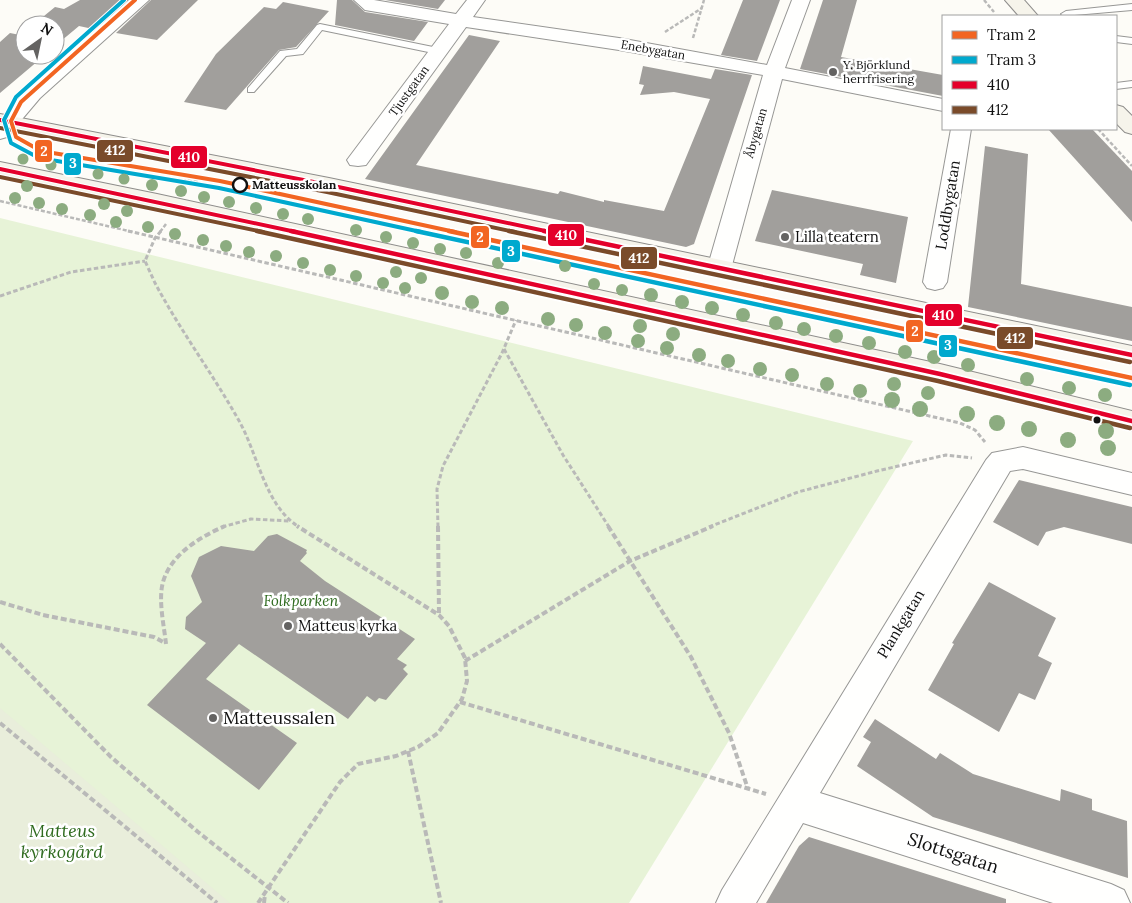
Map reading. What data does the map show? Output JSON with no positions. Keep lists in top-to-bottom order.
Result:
{
  "streets": {
    "street": [
      "Enebygatan",
      "Tjustgatan",
      "Åbygatan",
      "Loddbygatan",
      "Plankgatan",
      "Slottsgatan"
    ]
  },
  "crossings": [
    ["Enebygatan", "Tjustgatan"],
    ["Enebygatan", "Åbygatan"],
    ["Plankgatan", "Slottsgatan"]
  ],
  "parks": ["Folkparken", "Matteus kyrkogård"],
  "places": [
    "Y. Björklund herrfrisering",
    "Matteusskolan",
    "Lilla teatern",
    "Matteus kyrka",
    "Matteussalen"
  ],
  "lines": [
    "tram line 2",
    "tram line 3",
    "transit line 410",
    "transit line 412"
  ],
  "legend": [
    "Tram 2",
    "Tram 3",
    "410",
    "412"
  ],
  "north": "top right"
}
